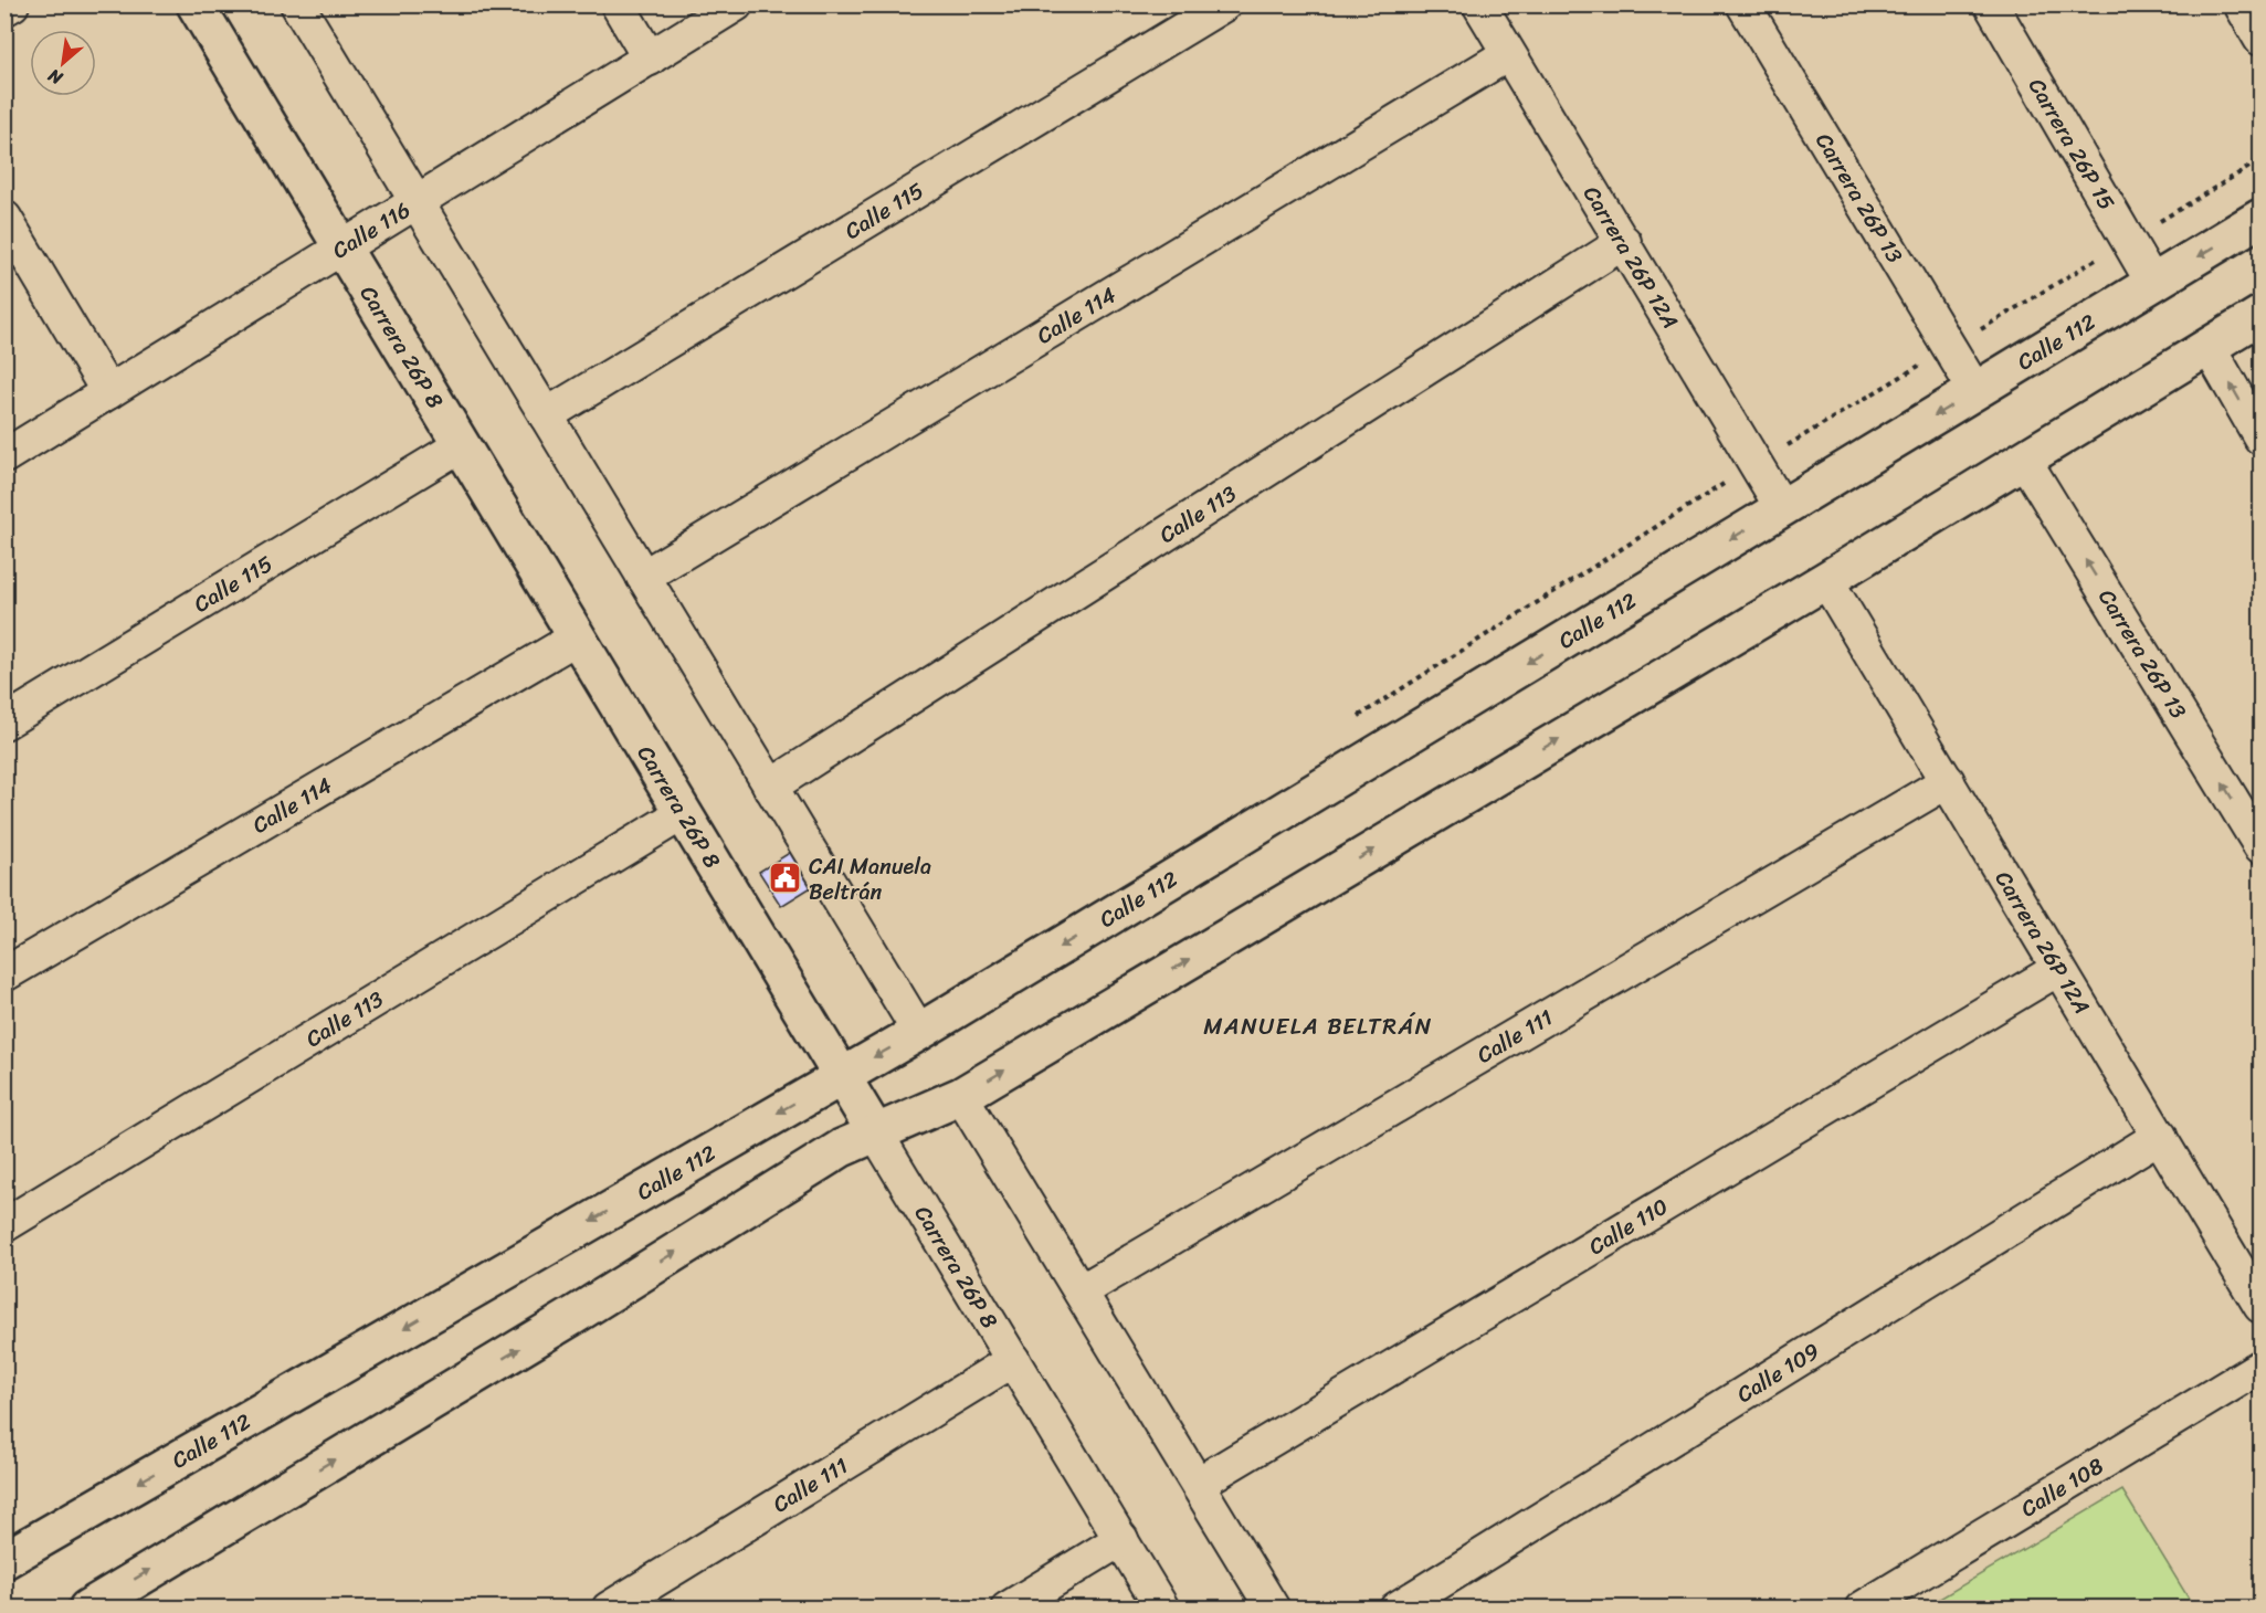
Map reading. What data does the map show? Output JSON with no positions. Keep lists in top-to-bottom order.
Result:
{
  "streets": {
    "street": [
      "Carrera 26P 15",
      "Carrera 26P 13",
      "Calle 115",
      "Calle 116",
      "Carrera 26P 12A",
      "Calle 114",
      "Calle 112",
      "Carrera 26P 8",
      "Calle 113",
      "Calle 111",
      "Calle 110",
      "Calle 109",
      "Calle 108"
    ]
  },
  "crossings": [
    ["Carrera 26P 15", "Calle 112"],
    ["Carrera 26P 13", "Calle 112"],
    ["Calle 115", "Carrera 26P 8"],
    ["Calle 116", "Carrera 26P 8"],
    ["Carrera 26P 12A", "Calle 114"],
    ["Carrera 26P 12A", "Calle 112"],
    ["Carrera 26P 12A", "Calle 113"],
    ["Carrera 26P 12A", "Calle 111"],
    ["Carrera 26P 12A", "Calle 110"],
    ["Carrera 26P 12A", "Calle 109"],
    ["Calle 114", "Carrera 26P 8"],
    ["Calle 112", "Carrera 26P 8"],
    ["Carrera 26P 8", "Calle 113"],
    ["Carrera 26P 8", "Calle 111"]
  ],
  "one_way": ["Carrera 26P 13"],
  "districts": ["MANUELA BELTRÁN"],
  "places": {
    "public building": ["CAI Manuela Beltrán"]
  },
  "north": "bottom left"
}
